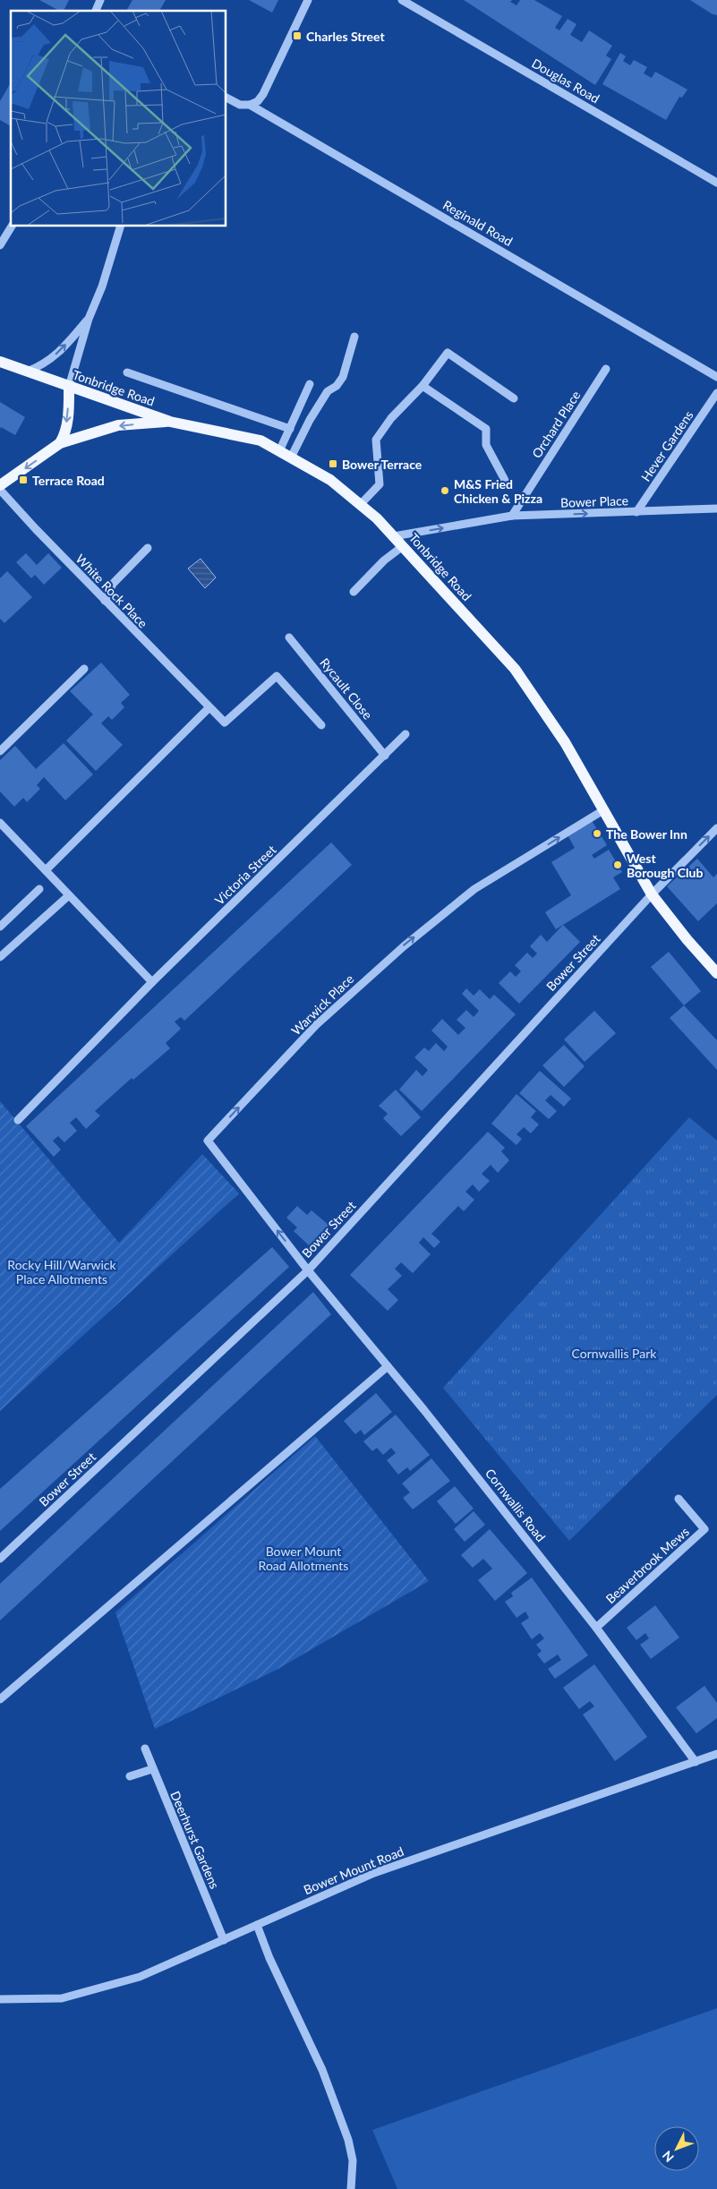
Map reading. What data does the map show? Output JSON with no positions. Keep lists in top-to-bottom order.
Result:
{
  "streets": {
    "main road": ["Tonbridge Road"],
    "street": [
      "Douglas Road",
      "Reginald Road",
      "Orchard Place",
      "Hever Gardens",
      "Bower Place",
      "White Rock Place",
      "Rycault Close",
      "Victoria Street",
      "Bower Street",
      "Warwick Place",
      "Cornwallis Road",
      "Beaverbrook Mews",
      "Deerhurst Gardens",
      "Bower Mount Road"
    ]
  },
  "crossings": [
    ["Tonbridge Road", "Bower Place"],
    ["Tonbridge Road", "Bower Street"],
    ["Tonbridge Road", "Warwick Place"],
    ["Orchard Place", "Bower Place"],
    ["Hever Gardens", "Bower Place"],
    ["Rycault Close", "Victoria Street"],
    ["Bower Street", "Warwick Place"],
    ["Bower Street", "Cornwallis Road"],
    ["Warwick Place", "Cornwallis Road"],
    ["Cornwallis Road", "Beaverbrook Mews"],
    ["Cornwallis Road", "Bower Mount Road"],
    ["Deerhurst Gardens", "Bower Mount Road"]
  ],
  "one_way": ["Bower Place", "Warwick Place"],
  "parks": ["Rocky Hill/Warwick Place Allotments", "Cornwallis Park", "Bower Mount Road Allotments"],
  "places": {
    "transit": ["Charles Street", "Bower Terrace", "Terrace Road"],
    "other": ["M&S Fried Chicken & Pizza", "The Bower Inn", "West Borough Club"]
  },
  "north": "bottom left"
}
